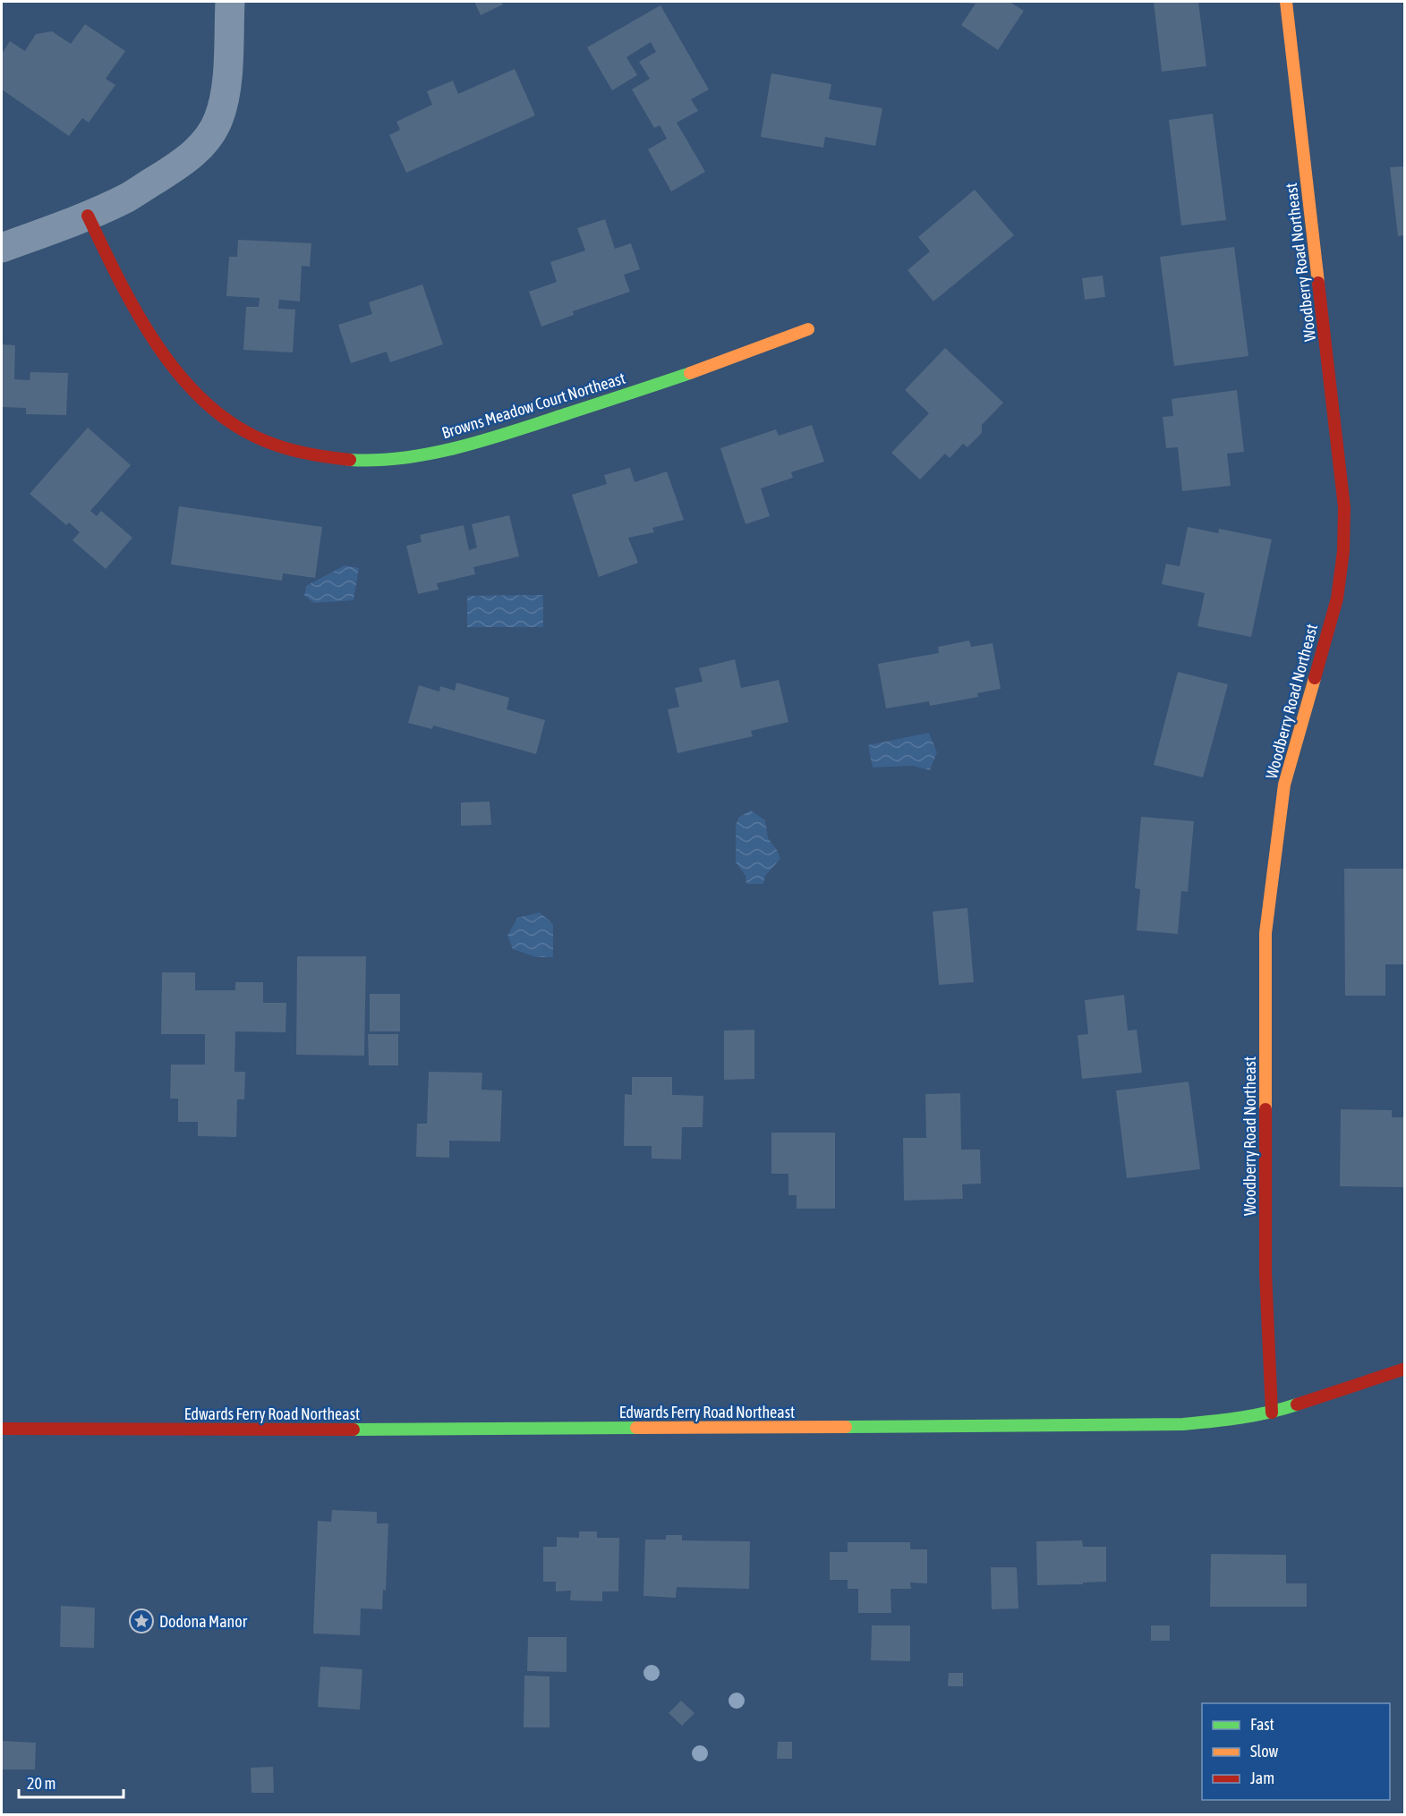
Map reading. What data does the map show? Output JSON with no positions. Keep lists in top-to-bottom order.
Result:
{
  "streets": {
    "street": ["Woodberry Road Northeast", "Browns Meadow Court Northeast", "Edwards Ferry Road Northeast"]
  },
  "crossings": [
    ["Woodberry Road Northeast", "Edwards Ferry Road Northeast"]
  ],
  "places": {
    "place": ["Dodona Manor"]
  },
  "legend": ["Fast", "Slow", "Jam"],
  "scale_bar": "20 m"
}
